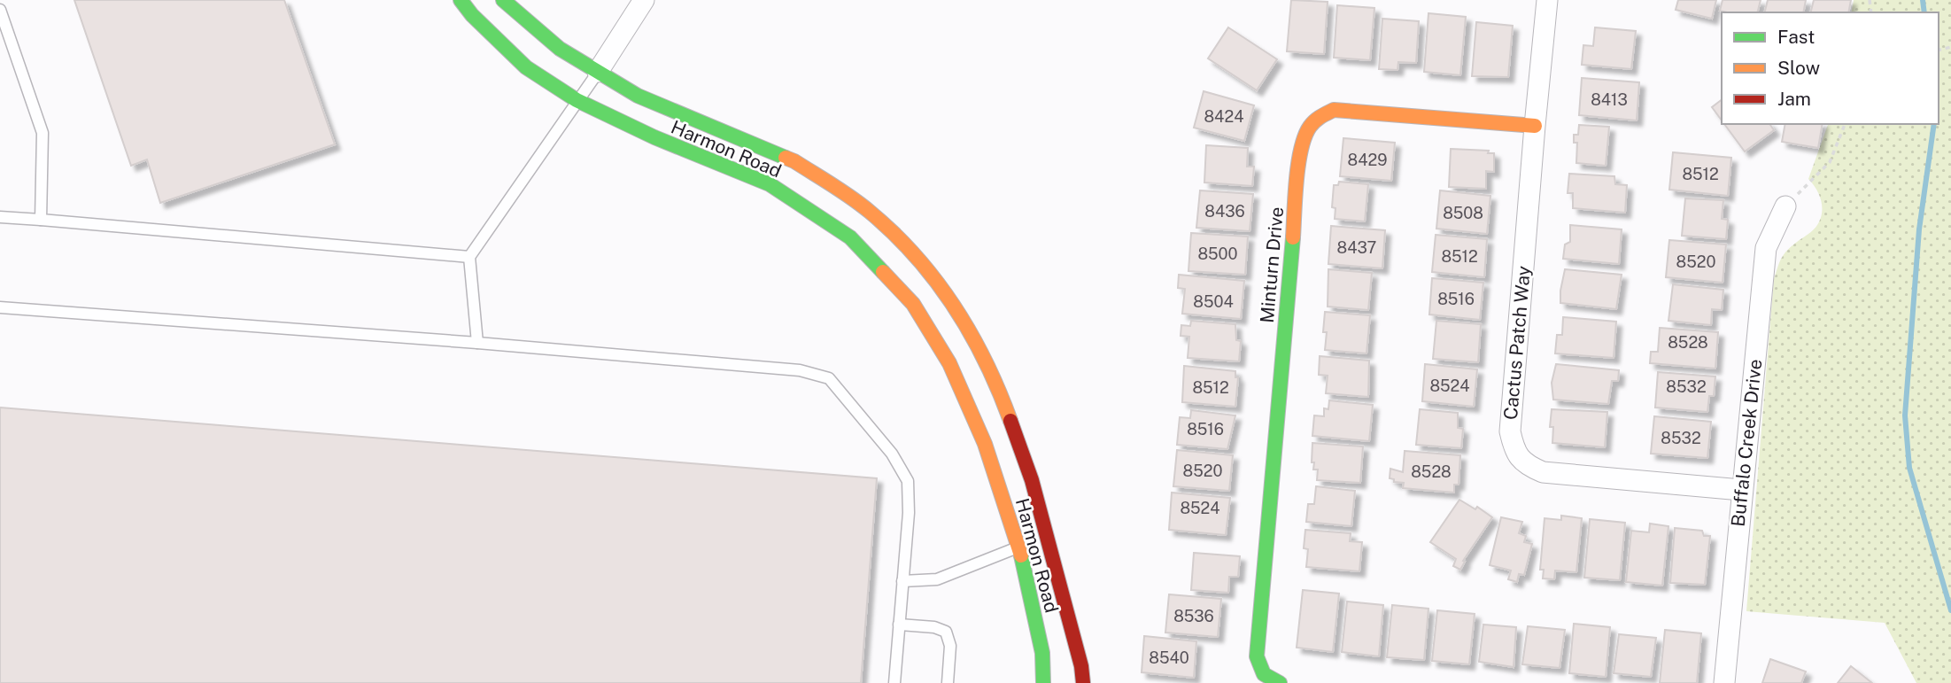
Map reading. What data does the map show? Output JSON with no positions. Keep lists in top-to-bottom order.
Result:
{
  "streets": {
    "street": [
      "Harmon Road",
      "Minturn Drive",
      "Cactus Patch Way",
      "Buffalo Creek Drive"
    ]
  },
  "crossings": [
    ["Minturn Drive", "Cactus Patch Way"],
    ["Cactus Patch Way", "Buffalo Creek Drive"]
  ],
  "house_numbers": [
    "8413",
    "8424",
    "8429",
    "8512",
    "8436",
    "8508",
    "8437",
    "8500",
    "8512",
    "8520",
    "8516",
    "8504",
    "8528",
    "8524",
    "8532",
    "8512",
    "8516",
    "8532",
    "8520",
    "8528",
    "8524",
    "8536",
    "8540"
  ],
  "legend": ["Fast", "Slow", "Jam"]
}
